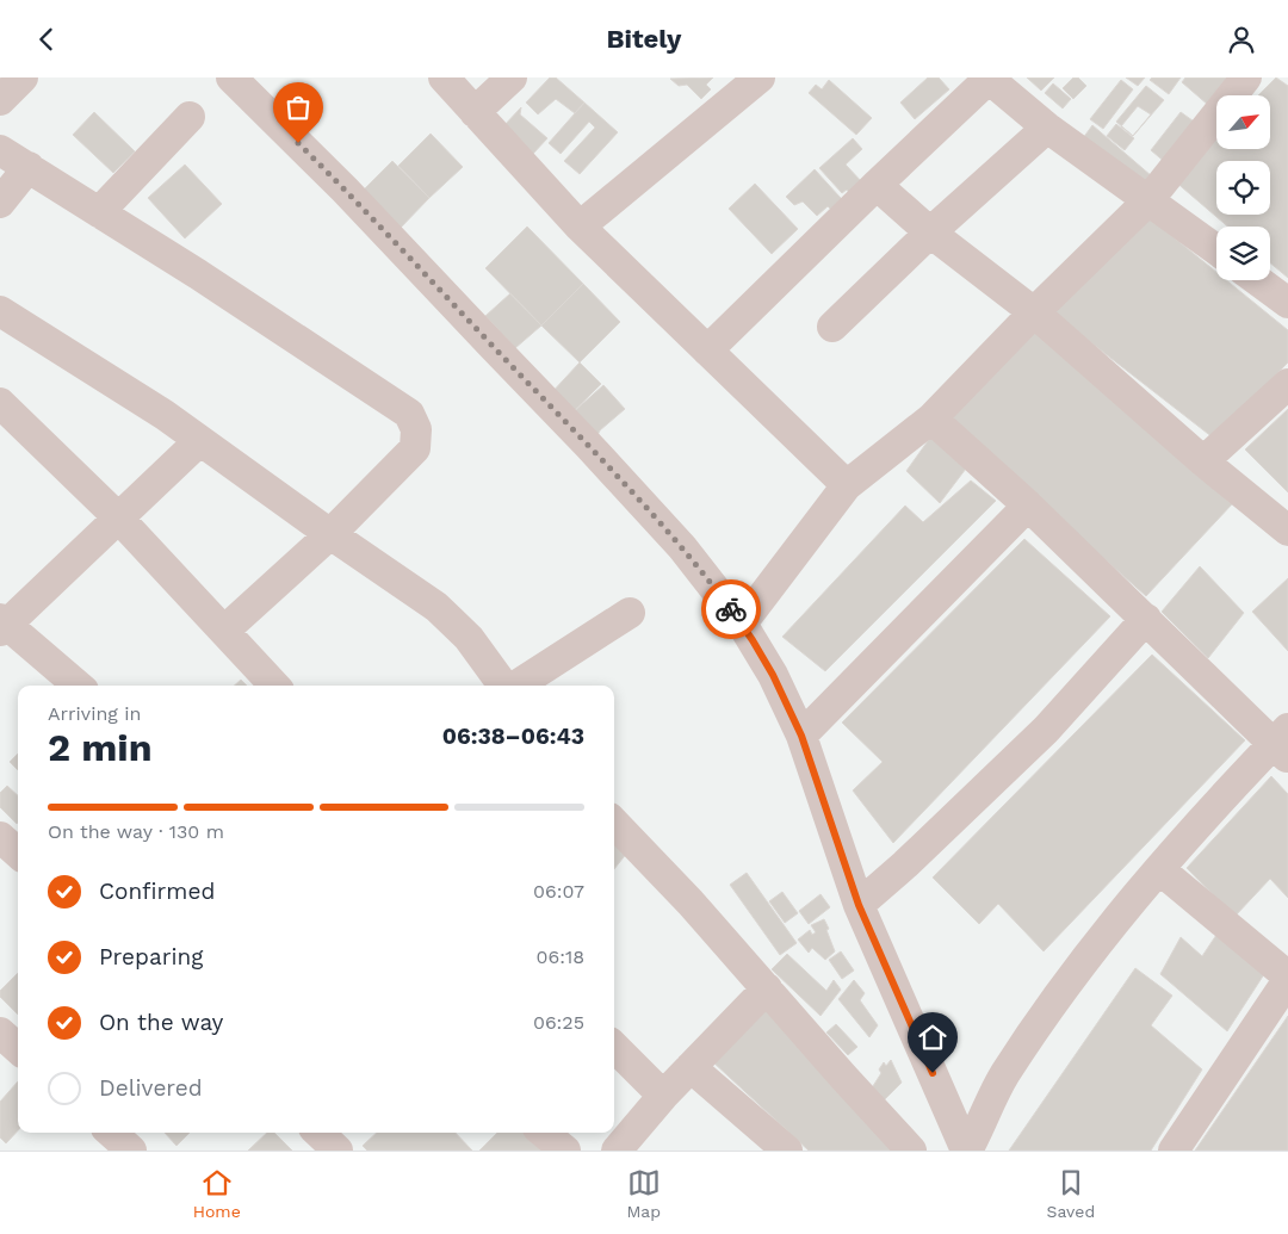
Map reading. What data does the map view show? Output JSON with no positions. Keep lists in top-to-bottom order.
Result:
{
  "north": "top right",
  "page": {
    "header": "Bitely",
    "heading": ["2 min", "Arriving in", "06:38–06:43"],
    "bar": "On the way · 130 m",
    "list": [
      ["Confirmed", "06:07"],
      ["Preparing", "06:18"],
      ["On the way", "06:25"],
      "Delivered"
    ],
    "tabs": ["Home", "Map", "Saved"]
  }
}
